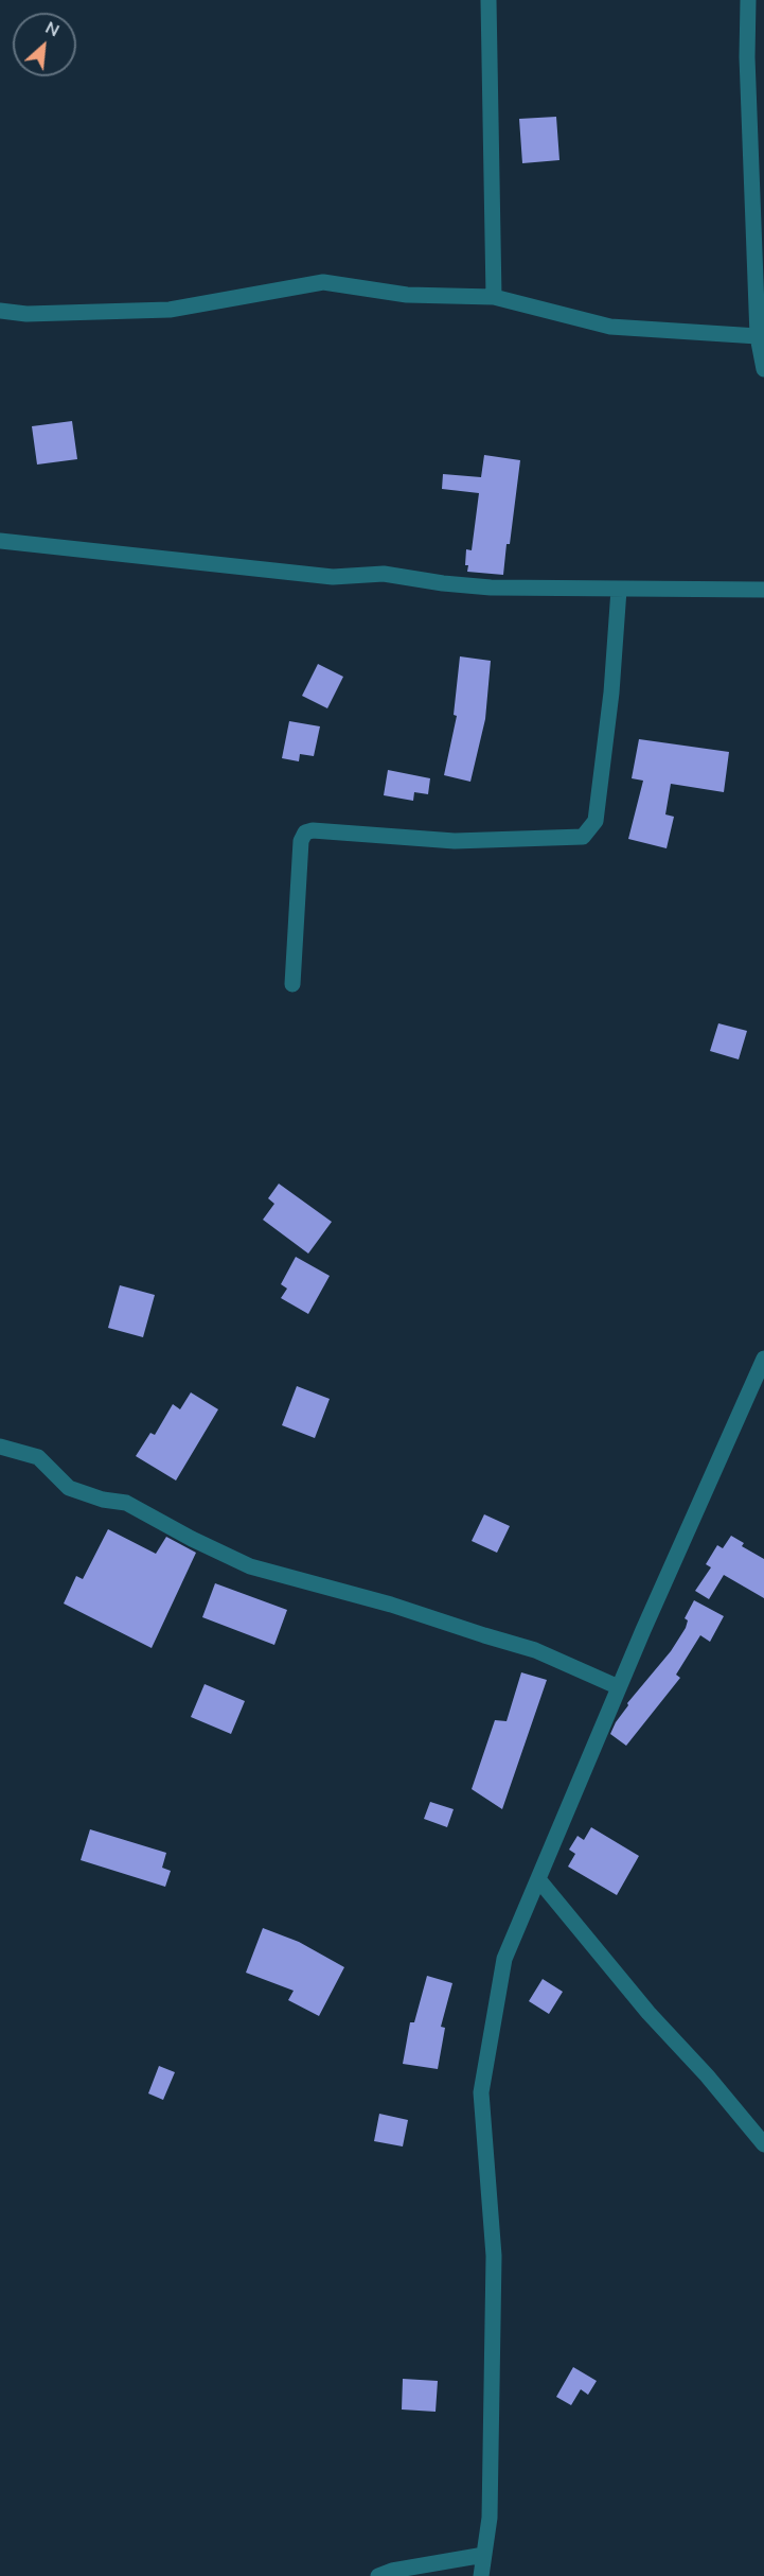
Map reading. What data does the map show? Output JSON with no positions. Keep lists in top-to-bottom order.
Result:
{
  "north": "top right"
}
